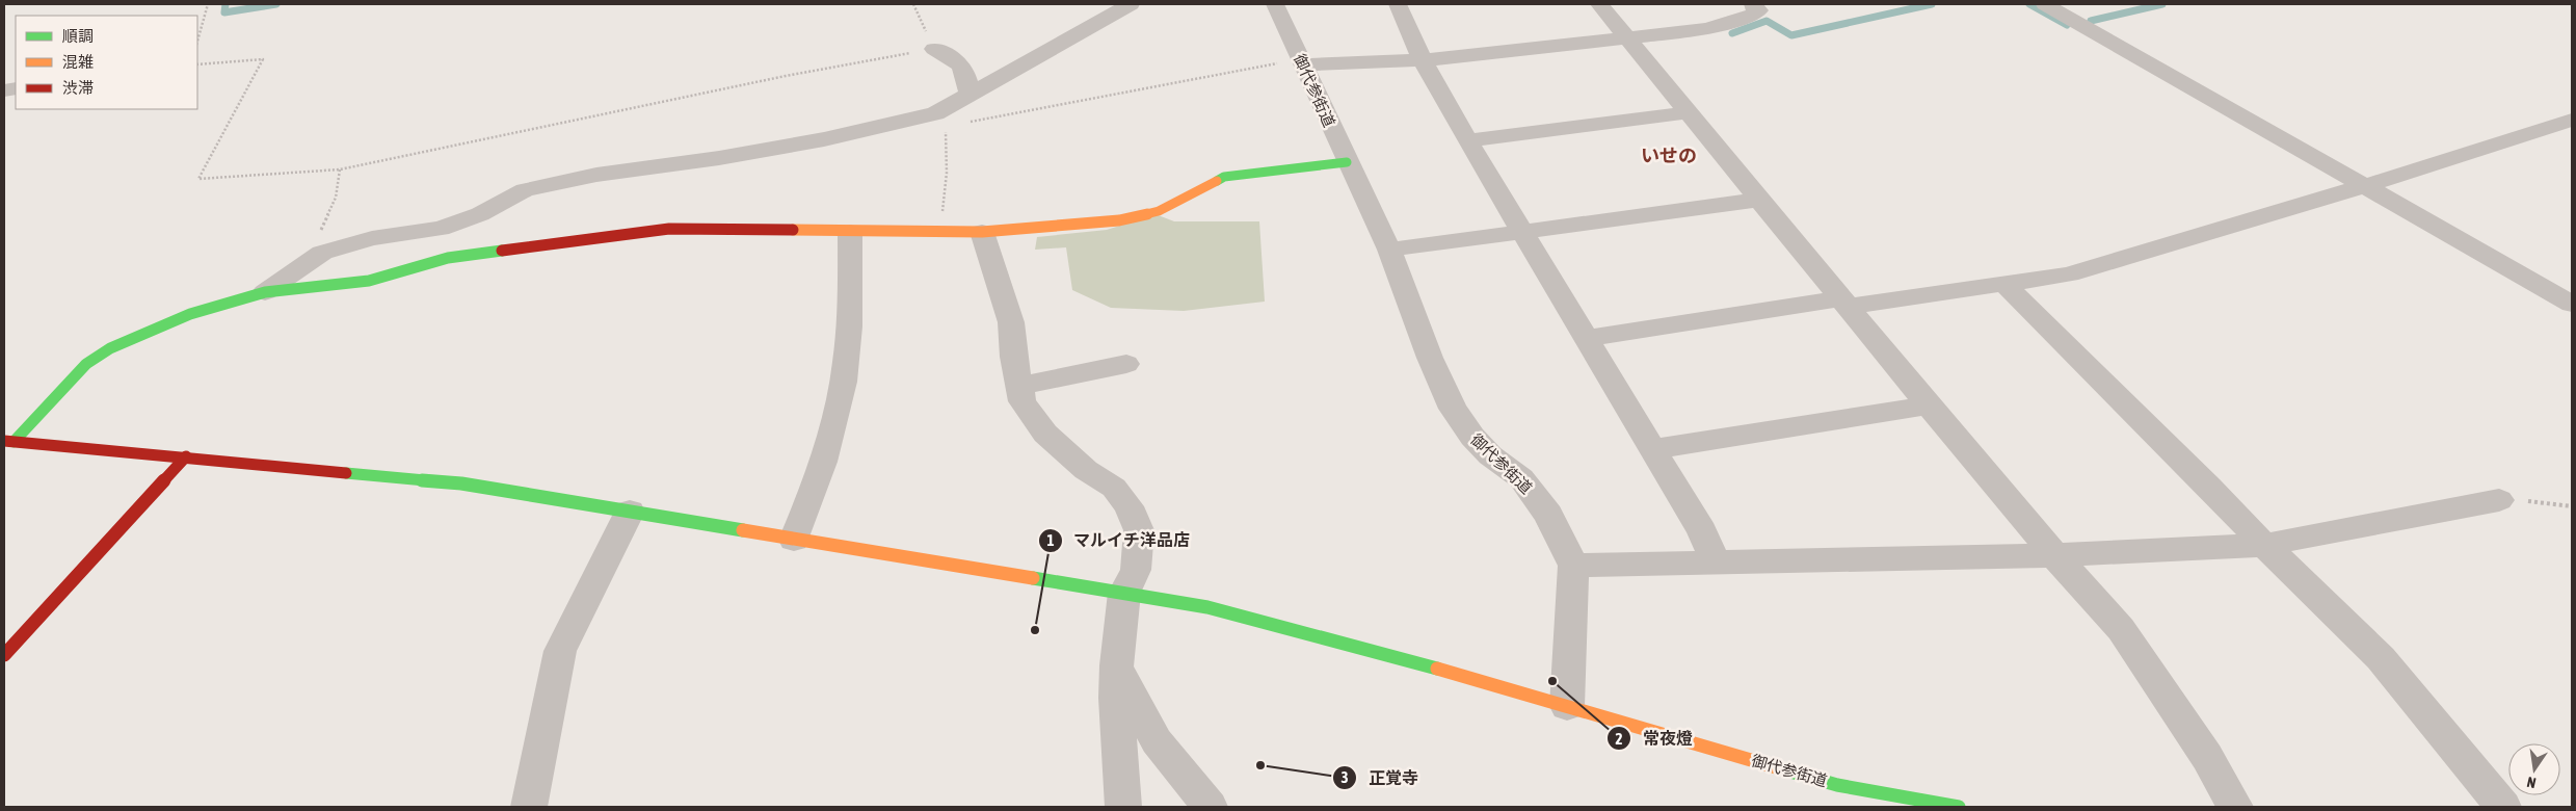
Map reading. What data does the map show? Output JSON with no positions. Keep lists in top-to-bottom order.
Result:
{
  "streets": {
    "street": ["御代参街道"]
  },
  "districts": ["いせの"],
  "places": ["マルイチ洋品店", "常夜燈", "正覚寺"],
  "legend": ["順調", "混雑", "渋滞"],
  "north": "bottom"
}
